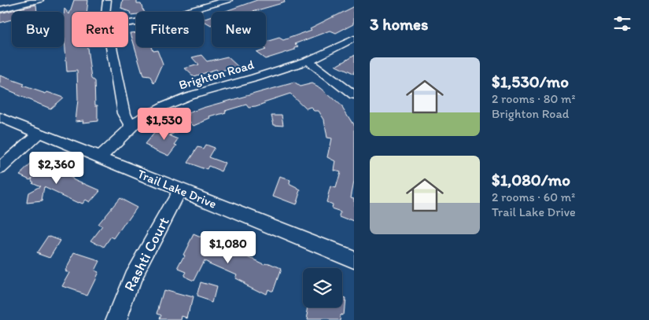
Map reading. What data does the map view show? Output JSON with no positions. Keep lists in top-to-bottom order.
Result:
{
  "streets": {
    "street": ["Brighton Road", "Trail Lake Drive", "Rashti Court"]
  },
  "crossings": [
    ["Brighton Road", "Trail Lake Drive"],
    ["Trail Lake Drive", "Rashti Court"]
  ],
  "page": {
    "heading": "3 homes",
    "chip": [
      "Buy",
      "Rent",
      "Filters",
      "New"
    ],
    "list": [
      {
        "name": "$1,530/mo",
        "note": "2 rooms · 80 m² · Brighton Road"
      },
      {
        "name": "$1,080/mo",
        "note": "2 rooms · 60 m² · Trail Lake Drive"
      }
    ],
    "price": ["$1,530", "$2,360", "$1,080"]
  }
}
